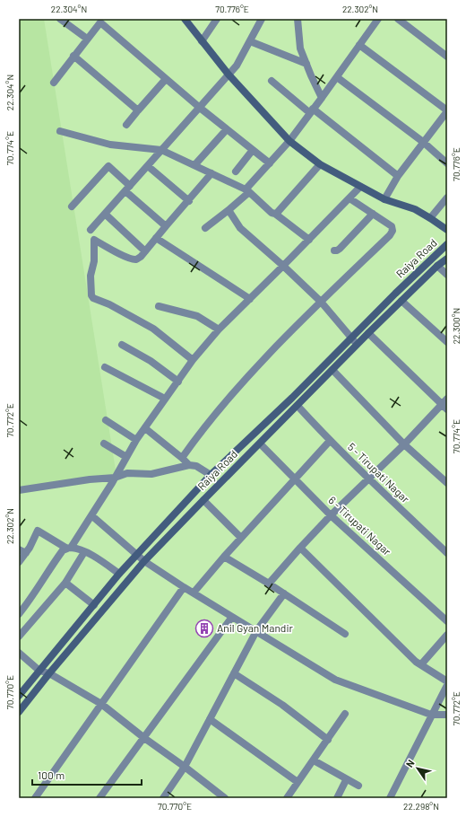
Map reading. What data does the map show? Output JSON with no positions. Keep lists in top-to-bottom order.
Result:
{
  "streets": {
    "street": ["Raiya Road", "5 - Tirupati Nagar", "6 - Tirupati Nagar"]
  },
  "crossings": [
    ["Raiya Road", "5 - Tirupati Nagar"],
    ["Raiya Road", "6 - Tirupati Nagar"]
  ],
  "places": {
    "building": ["Anil Gyan Mandir"]
  },
  "scale_bar": "100 m",
  "north": "top left",
  "coordinates": [
    "22.304°N",
    "70.776°E",
    "22.302°N",
    "70.774°E",
    "22.300°N",
    "70.772°E",
    "70.770°E",
    "22.298°N"
  ]
}
